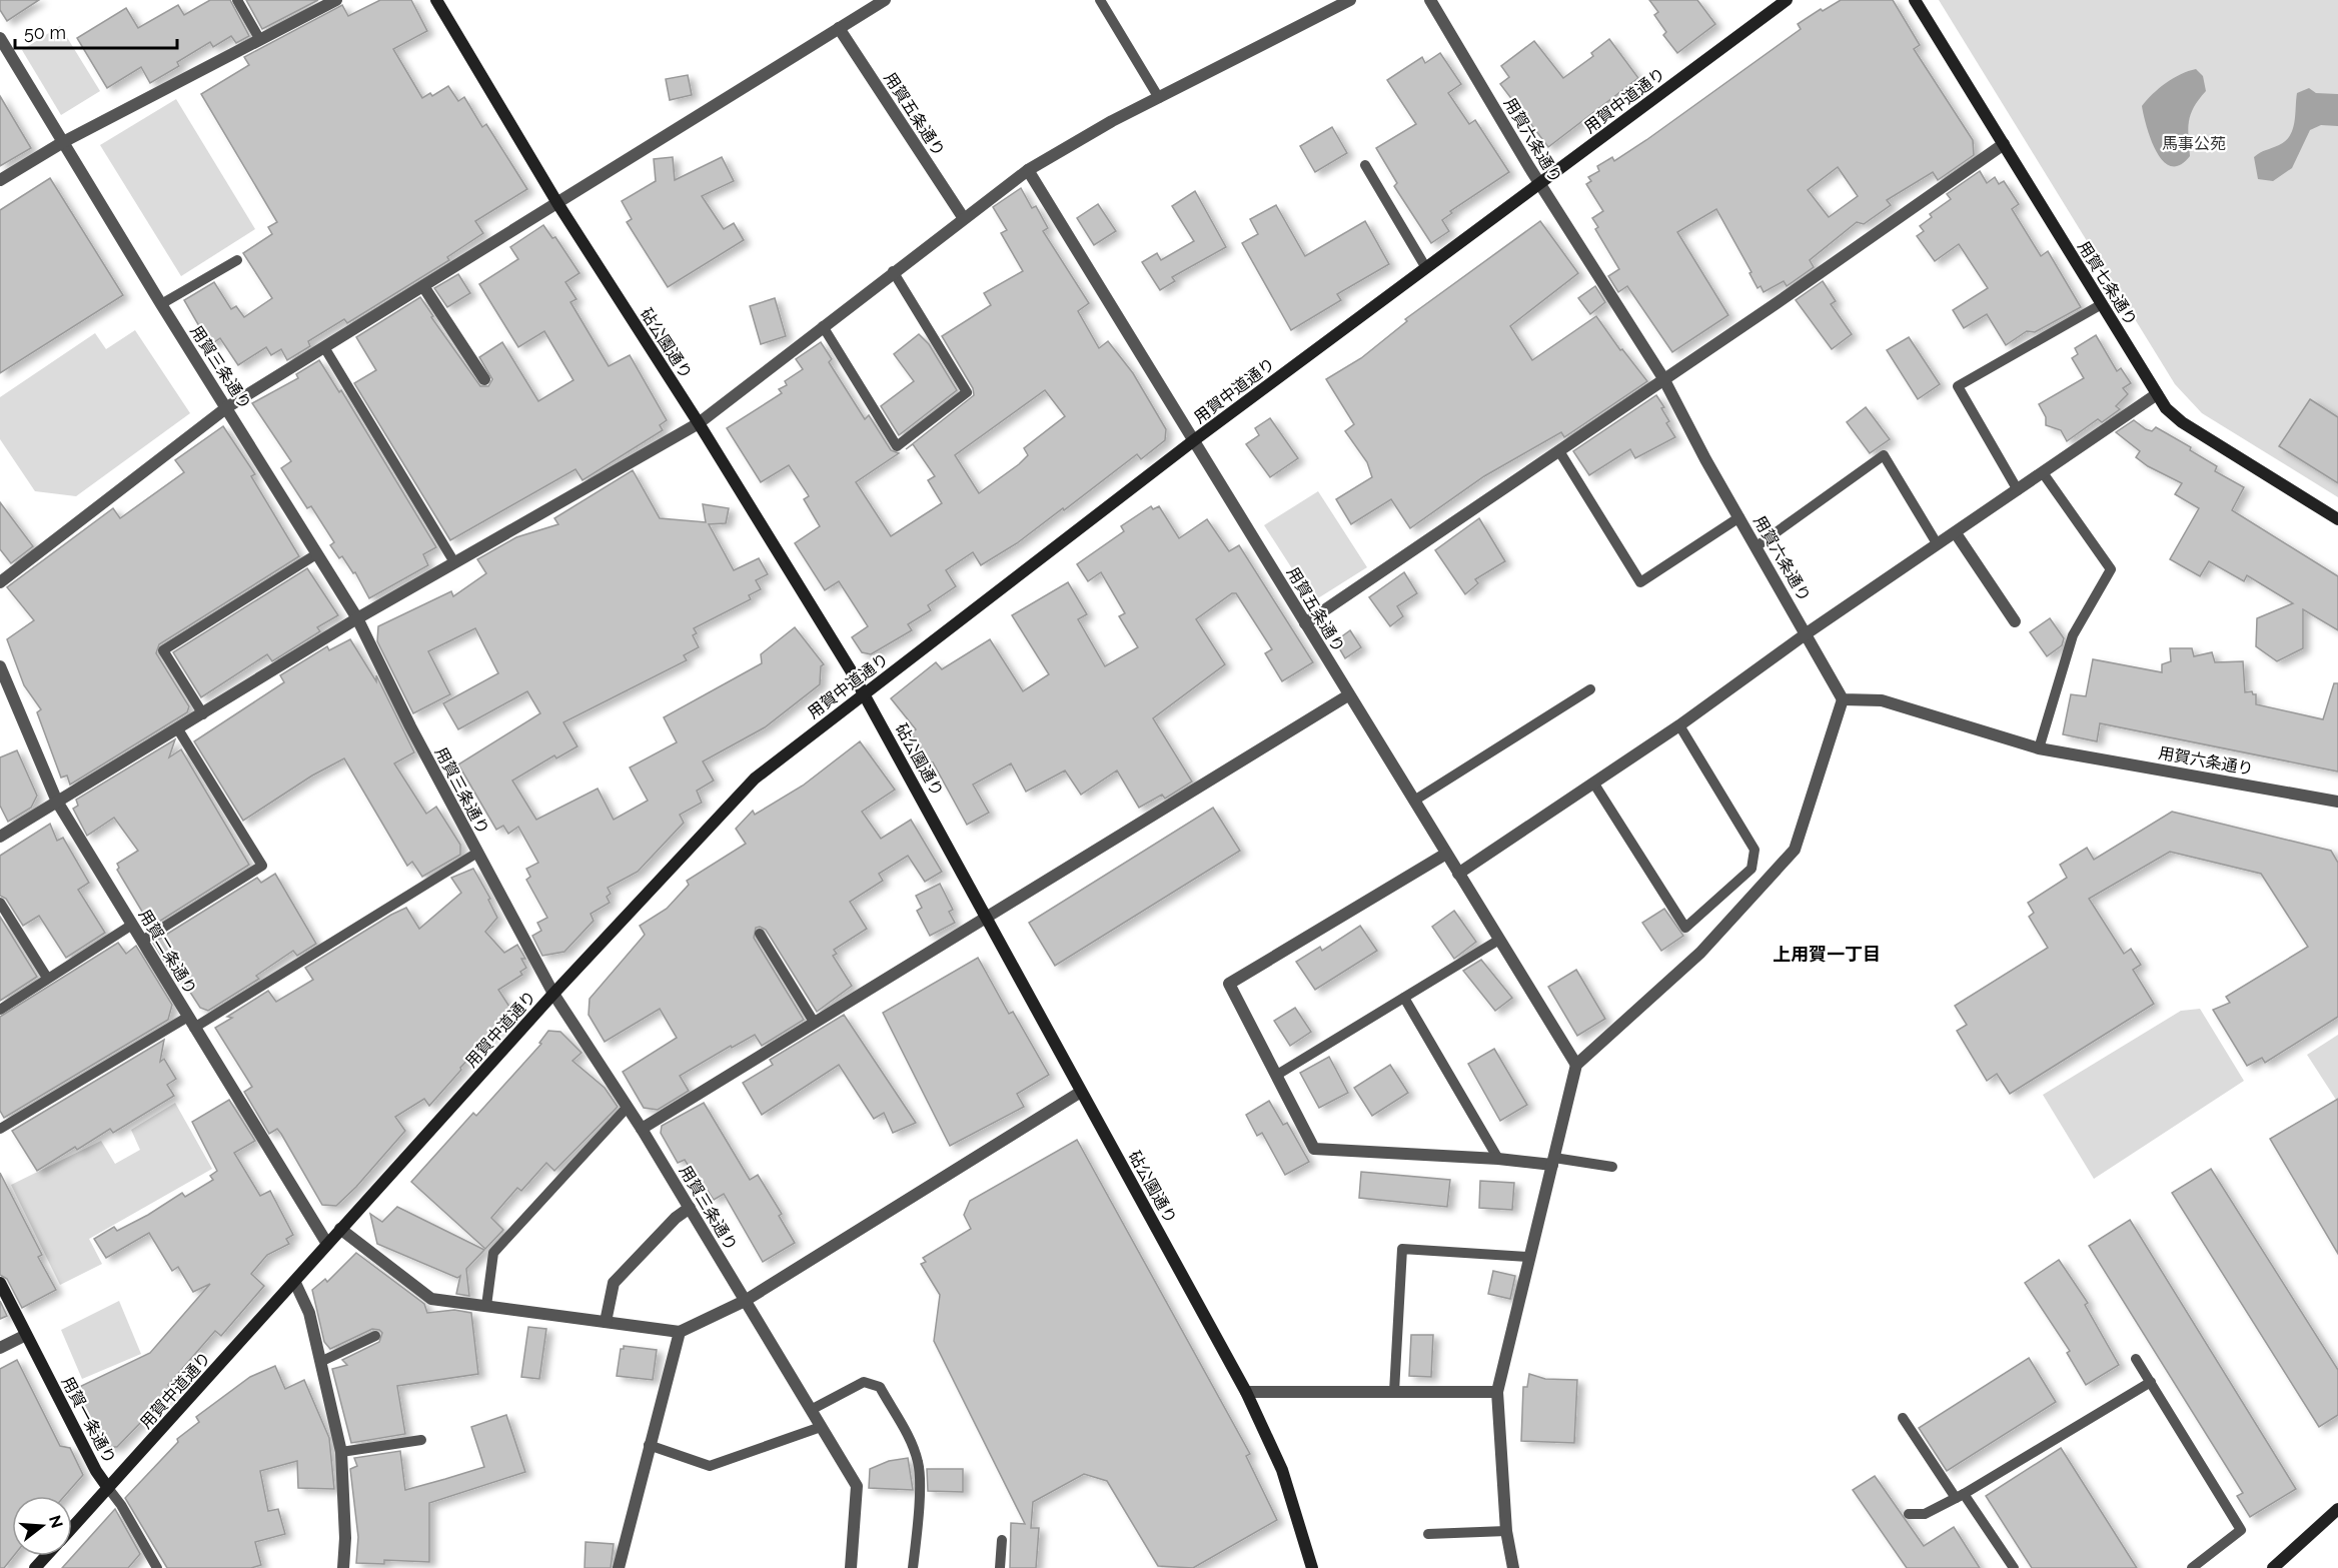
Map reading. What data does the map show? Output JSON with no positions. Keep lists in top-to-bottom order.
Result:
{
  "streets": {
    "street": [
      "用賀中道通り",
      "用賀五条通り",
      "用賀六条通り",
      "用賀七条通り",
      "砧公園通り",
      "用賀三条通り",
      "用賀二条通り",
      "用賀一条通り"
    ]
  },
  "crossings": [
    ["用賀中道通り", "用賀五条通り"],
    ["用賀中道通り", "用賀六条通り"],
    ["用賀中道通り", "砧公園通り"],
    ["用賀中道通り", "用賀三条通り"],
    ["用賀中道通り", "用賀二条通り"],
    ["用賀中道通り", "用賀一条通り"]
  ],
  "districts": ["上用賀一丁目"],
  "parks": ["馬事公苑"],
  "scale_bar": "50 m",
  "north": "right"
}
